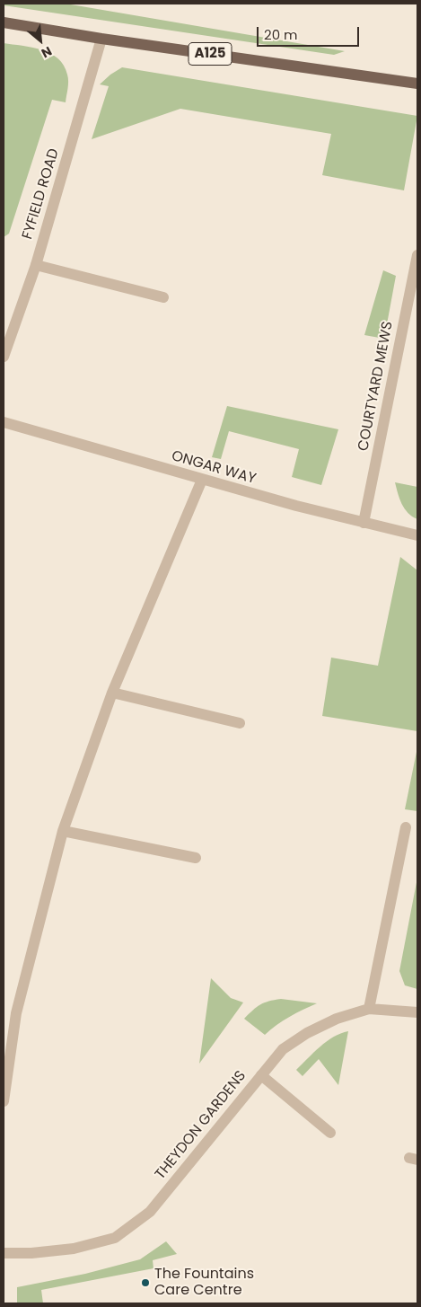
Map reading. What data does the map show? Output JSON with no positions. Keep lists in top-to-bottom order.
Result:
{
  "streets": {
    "main road": ["A125"],
    "street": [
      "FYFIELD ROAD",
      "COURTYARD MEWS",
      "ONGAR WAY",
      "THEYDON GARDENS"
    ]
  },
  "crossings": [
    ["A125", "FYFIELD ROAD"],
    ["COURTYARD MEWS", "ONGAR WAY"]
  ],
  "places": ["The Fountains Care Centre"],
  "scale_bar": "20 m",
  "north": "bottom right"
}
